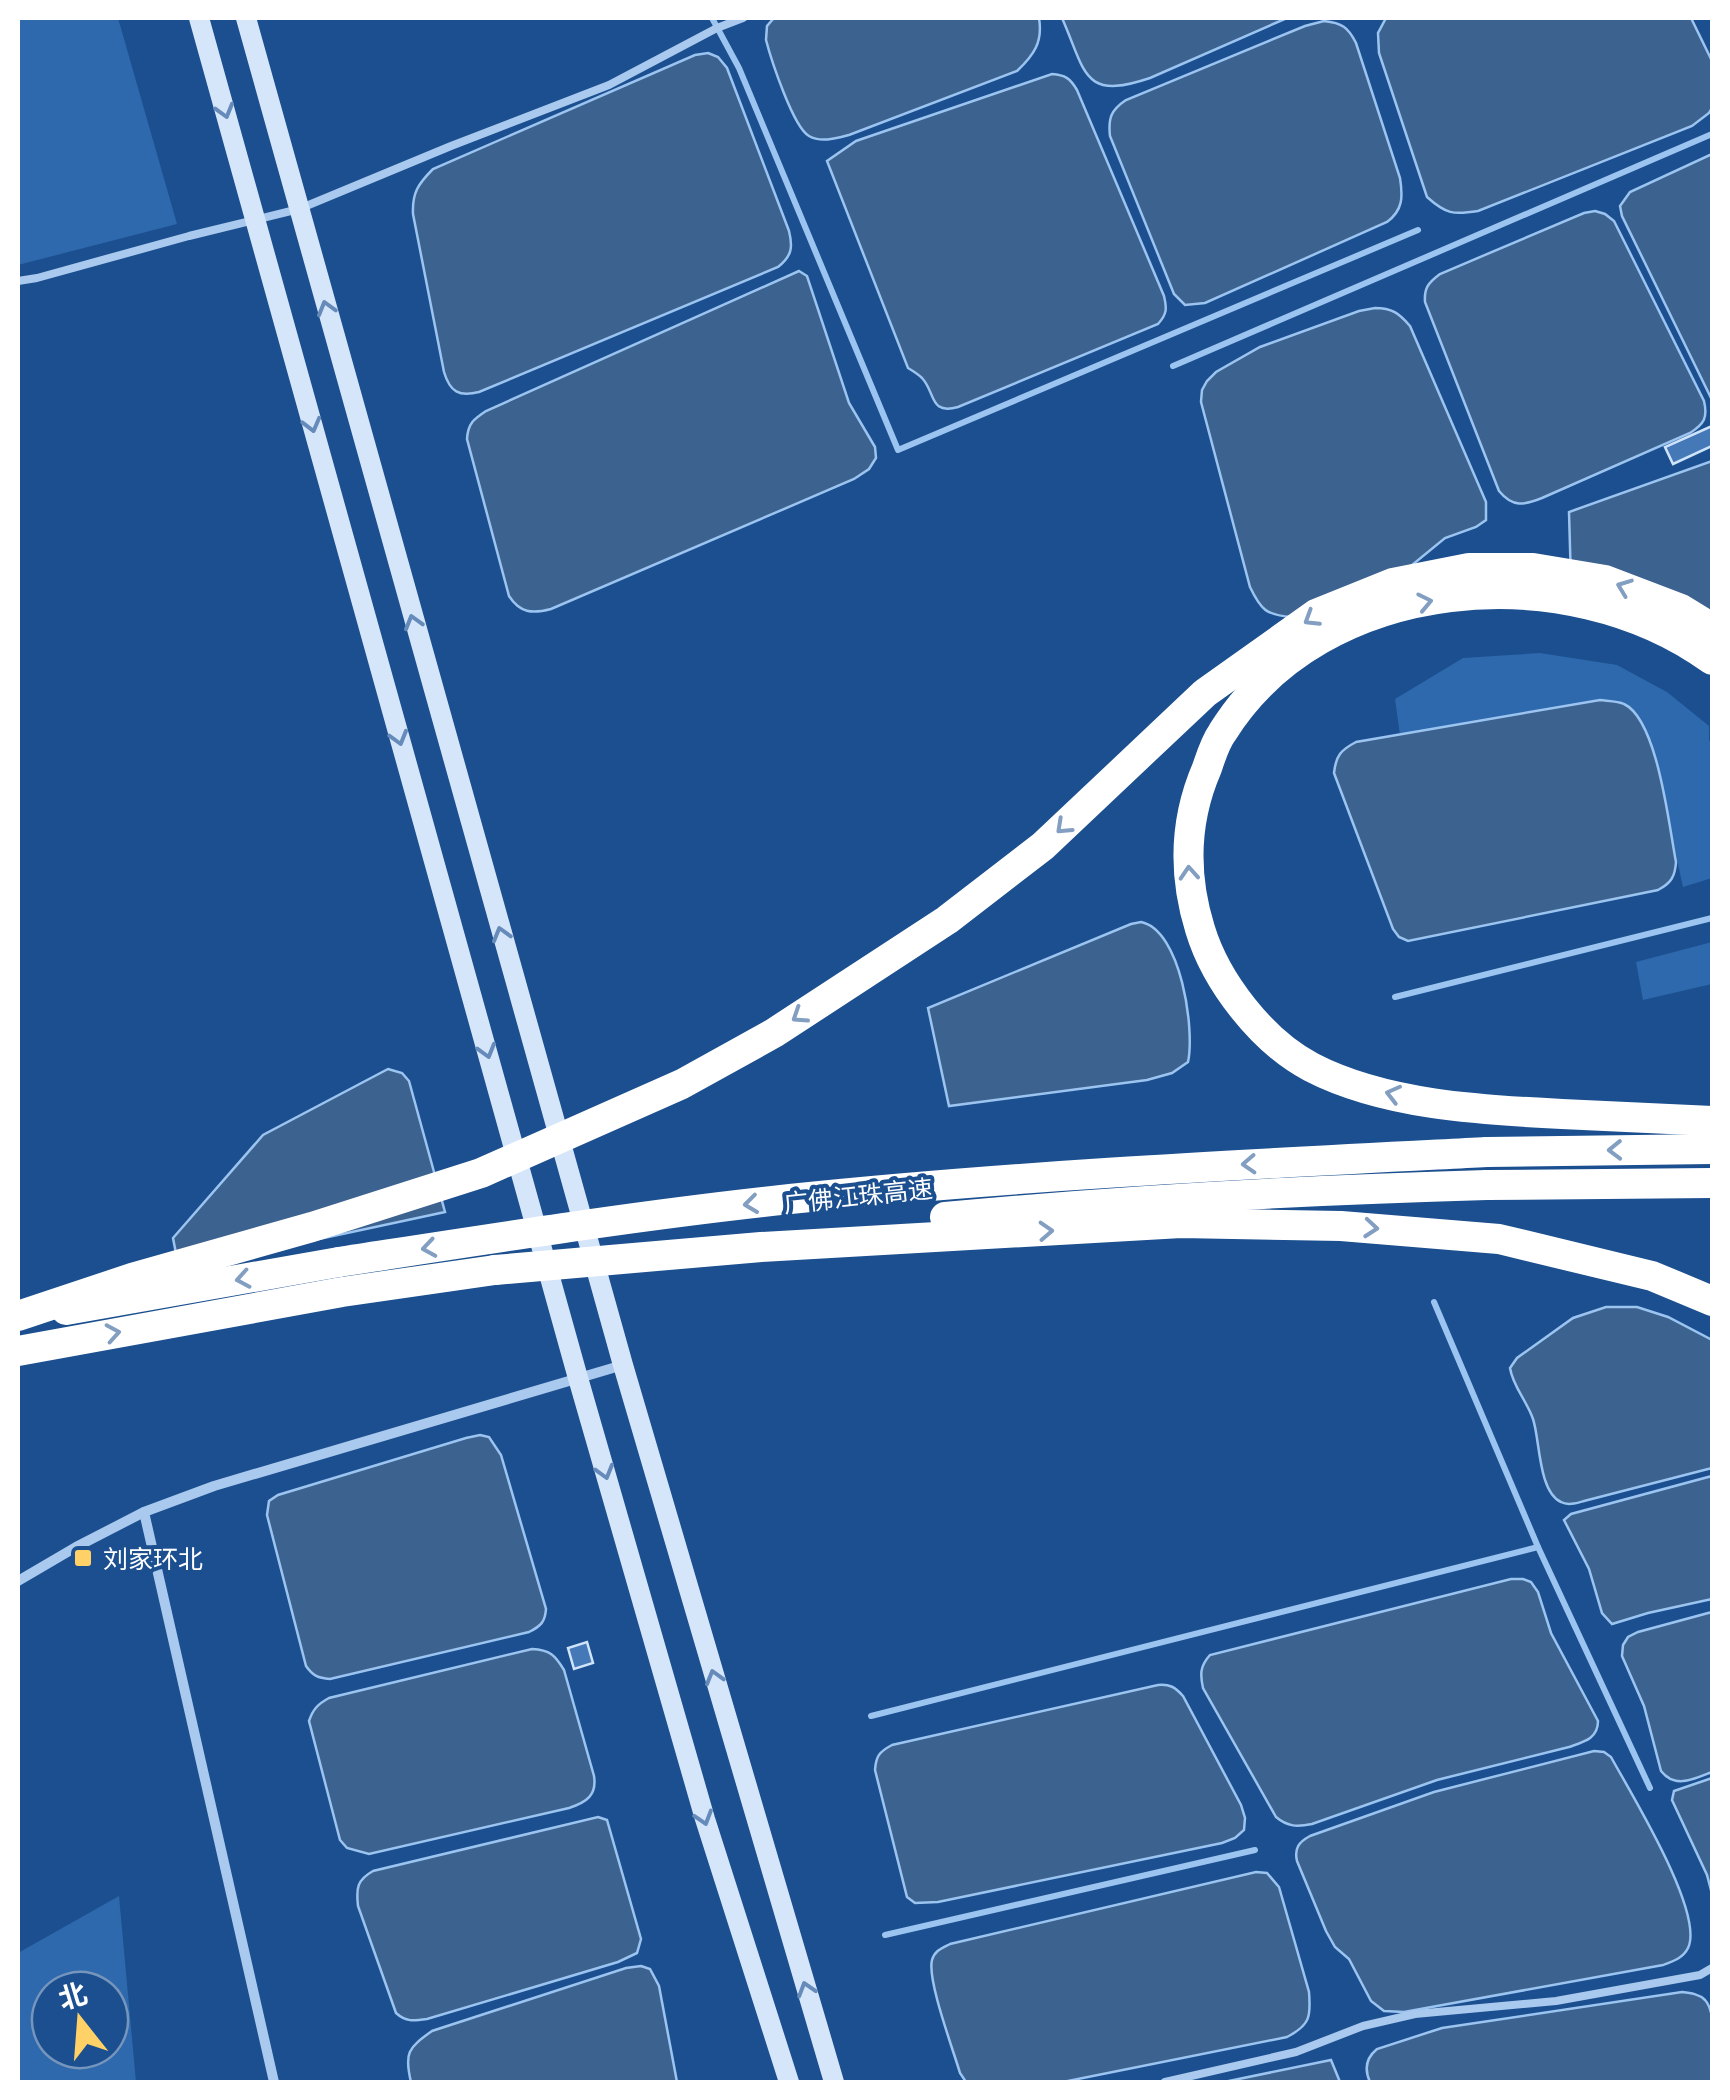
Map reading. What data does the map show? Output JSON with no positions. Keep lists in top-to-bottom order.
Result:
{
  "streets": {
    "highway": ["广佛江珠高速"]
  },
  "places": {
    "transit": ["刘家环北"]
  },
  "north": "top"
}
